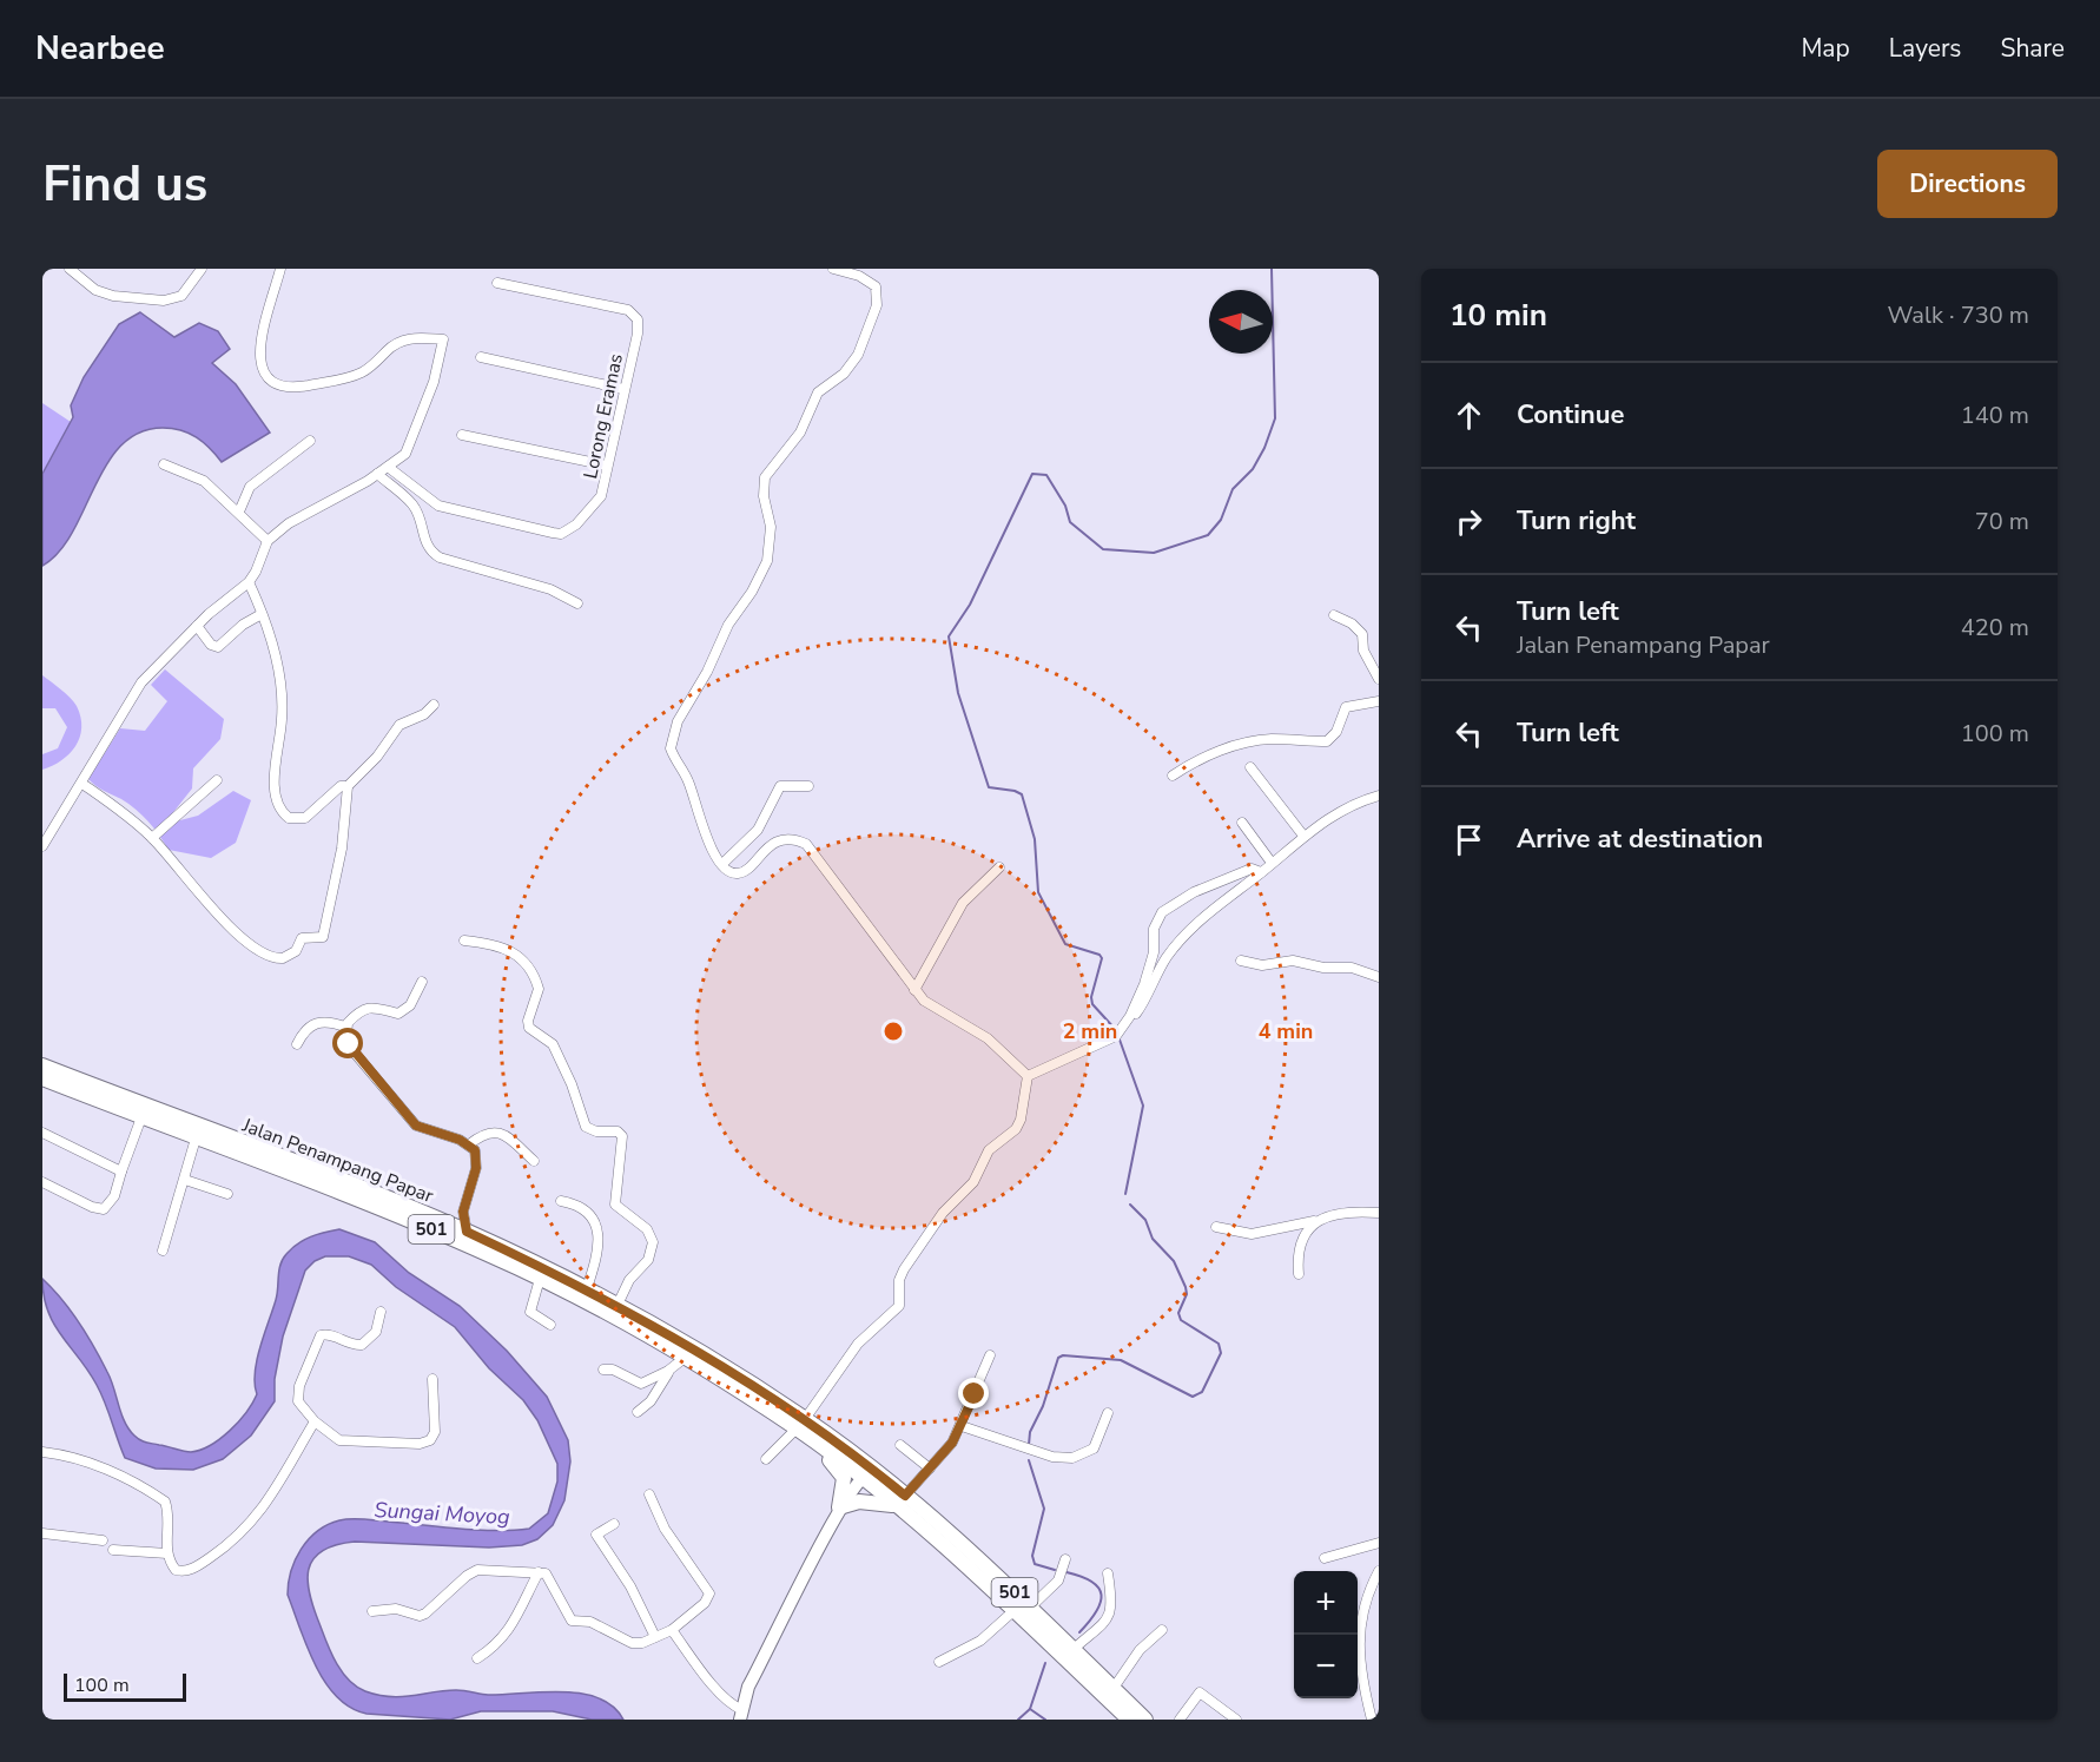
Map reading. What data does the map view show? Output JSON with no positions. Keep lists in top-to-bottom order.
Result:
{
  "streets": {
    "main road": ["Jalan Penampang Papar", "501"],
    "street": ["Lorong Eramas"]
  },
  "water": ["Sungai Moyog"],
  "scale_bar": "100 m",
  "north": "left",
  "page": {
    "header": "Nearbee",
    "nav": ["Map", "Layers", "Share"],
    "buttons": "Directions",
    "title": "Find us",
    "heading": ["10 min", "Walk · 730 m"],
    "list": [
      ["Continue", "140 m"],
      ["Turn right", "70 m"],
      ["Turn left", "Jalan Penampang Papar", "420 m"],
      ["Turn left", "100 m"],
      "Arrive at destination"
    ],
    "map_buttons": ["+", "−"],
    "scale": "100 m"
  },
  "rings": ["2 min", "4 min"]
}
